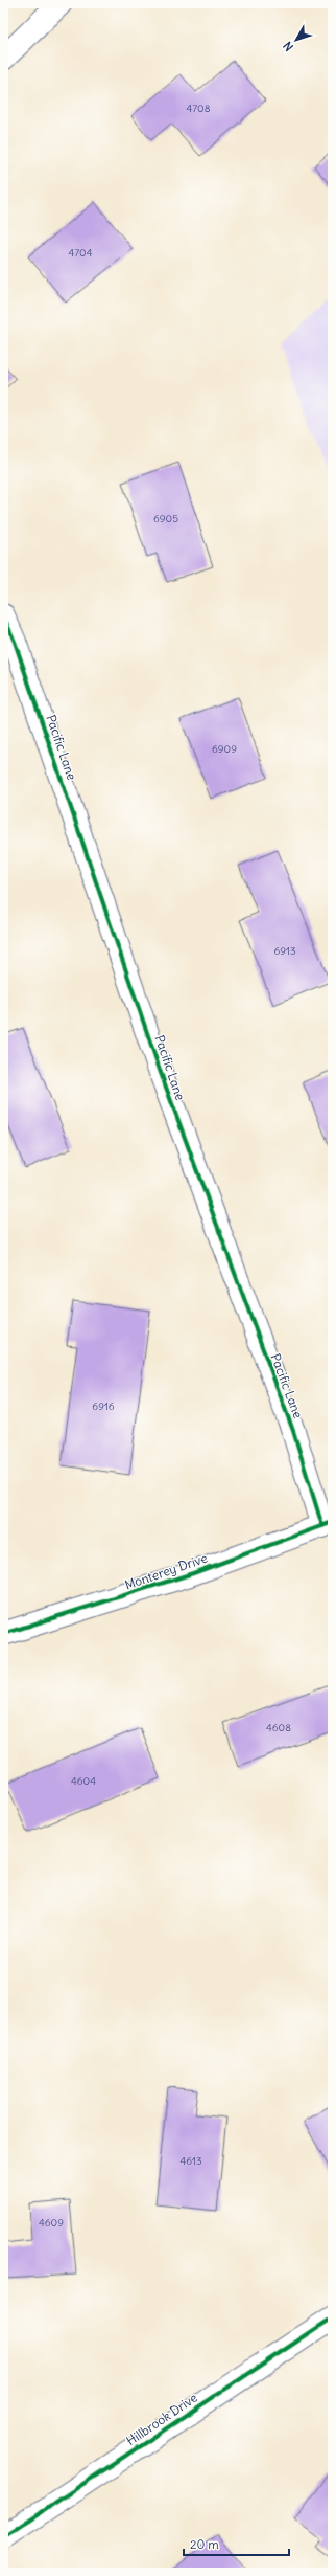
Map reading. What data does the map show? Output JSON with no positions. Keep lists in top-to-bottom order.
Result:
{
  "streets": {
    "street": ["Pacific Lane", "Monterey Drive", "Hillbrook Drive"]
  },
  "crossings": [
    ["Pacific Lane", "Monterey Drive"]
  ],
  "house_numbers": [
    "4708",
    "4704",
    "6905",
    "6909",
    "6913",
    "6916",
    "4608",
    "4604",
    "4613",
    "4609"
  ],
  "scale_bar": "20 m",
  "north": "bottom left"
}
